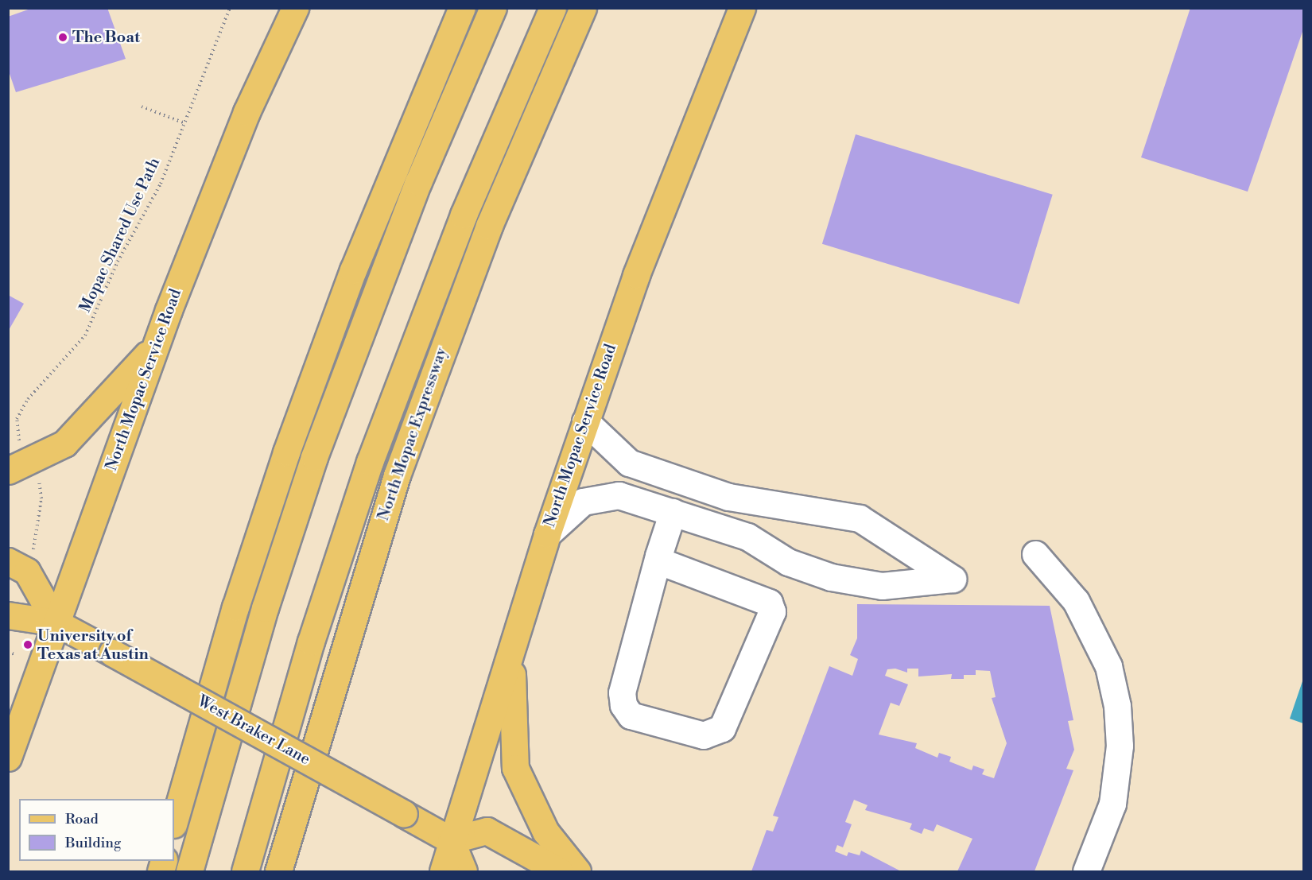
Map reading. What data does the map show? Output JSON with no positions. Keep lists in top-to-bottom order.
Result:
{
  "streets": {
    "main road": ["North Mopac Service Road", "North Mopac Expressway", "West Braker Lane"],
    "path": ["Mopac Shared Use Path"]
  },
  "crossings": [
    ["North Mopac Service Road", "West Braker Lane"]
  ],
  "places": ["The Boat", "University of Texas at Austin"],
  "legend": ["Road", "Building"]
}
